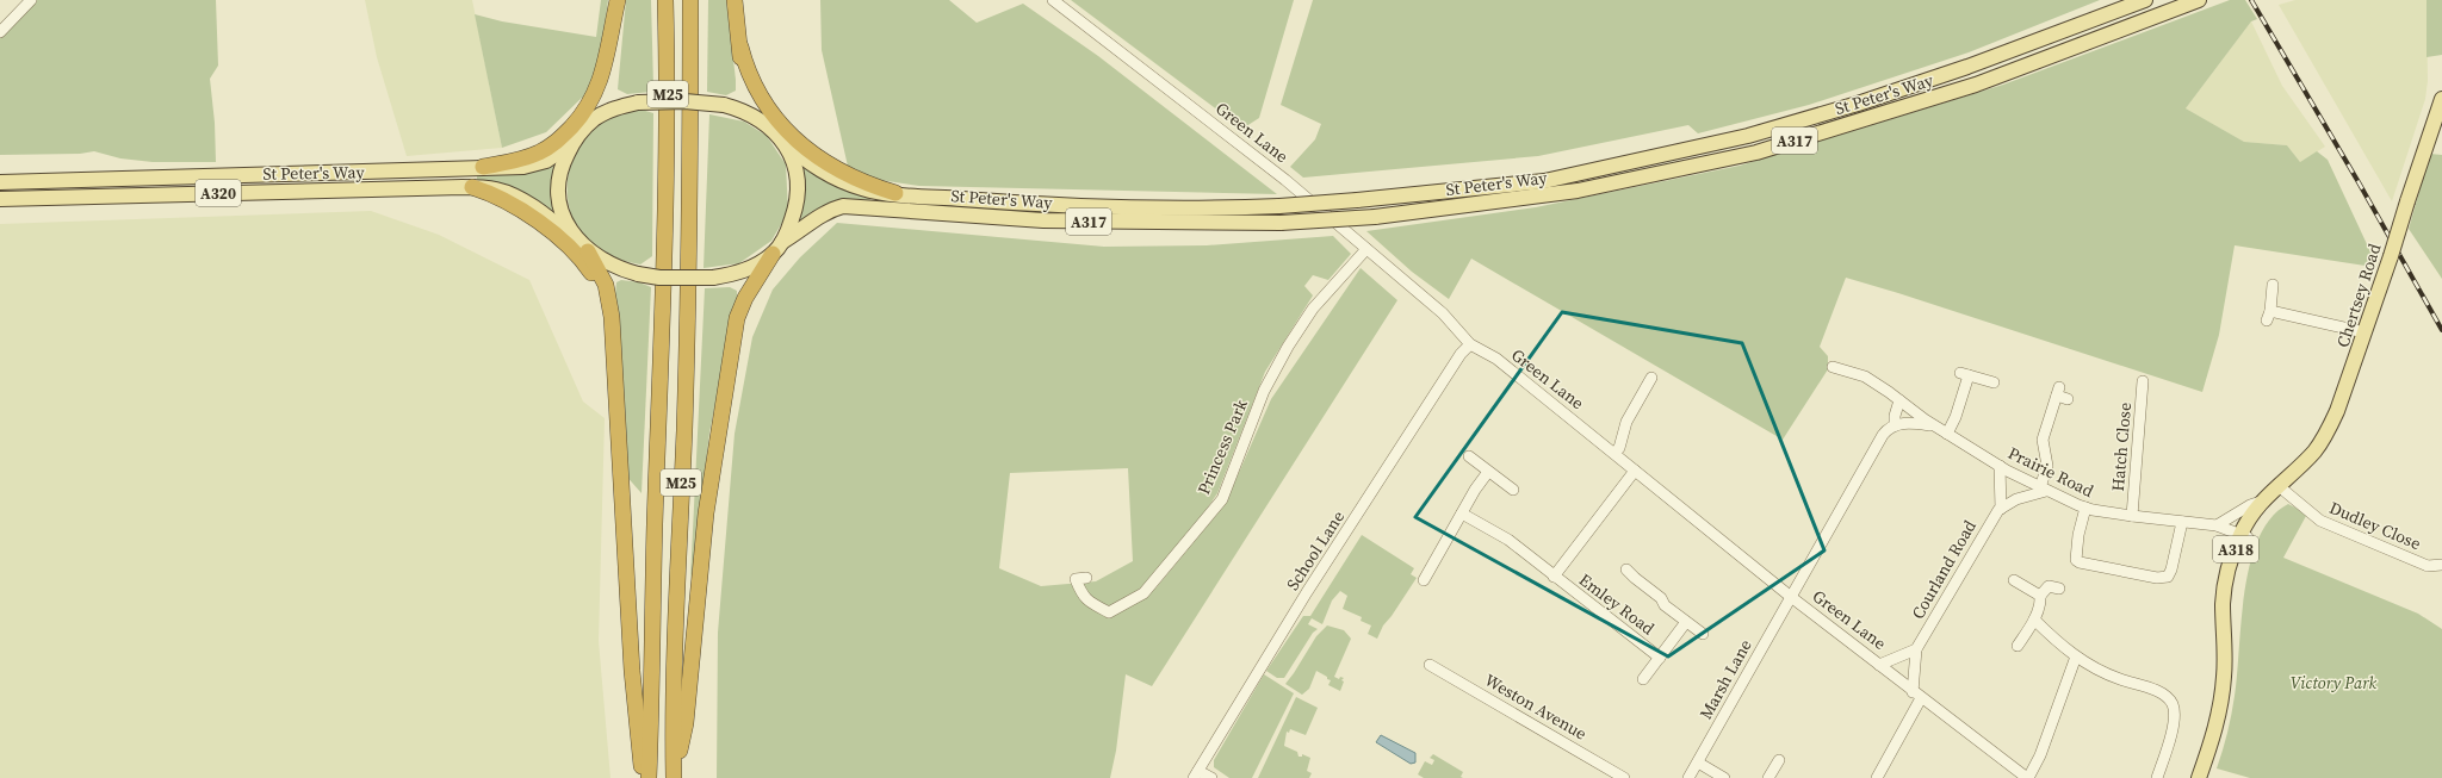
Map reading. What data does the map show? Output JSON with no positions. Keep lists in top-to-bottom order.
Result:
{
  "streets": {
    "highway": ["M25"],
    "main road": [
      "St Peter's Way",
      "A317",
      "A320",
      "Chertsey Road",
      "A318"
    ],
    "street": [
      "Green Lane",
      "Princess Park",
      "Hatch Close",
      "Prairie Road",
      "Dudley Close",
      "School Lane",
      "Courland Road",
      "Emley Road",
      "Marsh Lane",
      "Weston Avenue"
    ]
  },
  "crossings": [
    ["M25", "St Peter's Way"],
    ["Green Lane", "Princess Park"],
    ["Green Lane", "School Lane"],
    ["Green Lane", "Courland Road"],
    ["Green Lane", "Emley Road"],
    ["Green Lane", "Marsh Lane"],
    ["Chertsey Road", "Prairie Road"],
    ["Chertsey Road", "Dudley Close"],
    ["Hatch Close", "Prairie Road"]
  ],
  "parks": ["Victory Park"]
}
